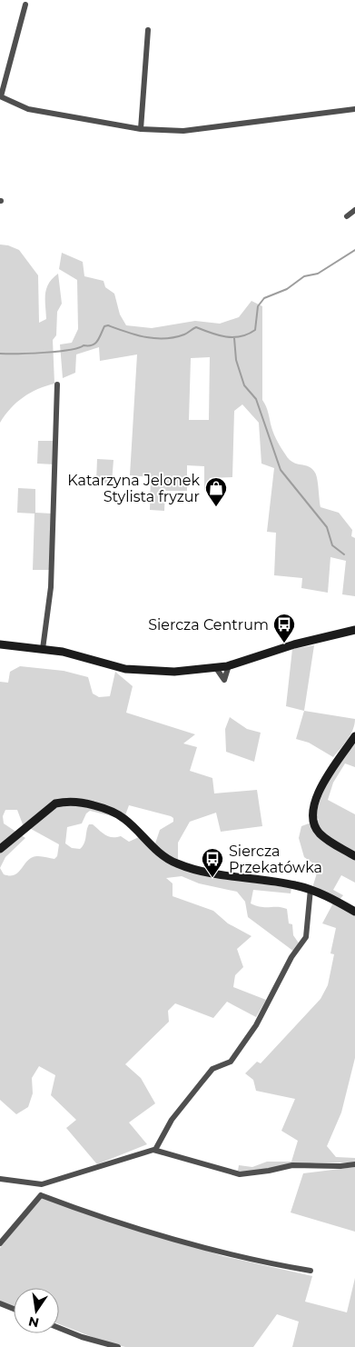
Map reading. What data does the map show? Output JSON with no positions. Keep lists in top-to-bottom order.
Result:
{
  "places": {
    "shop": ["Katarzyna Jelonek Stylista fryzur"],
    "bus stop": ["Siercza Centrum", "Siercza Przekatówka"]
  },
  "north": "bottom"
}
